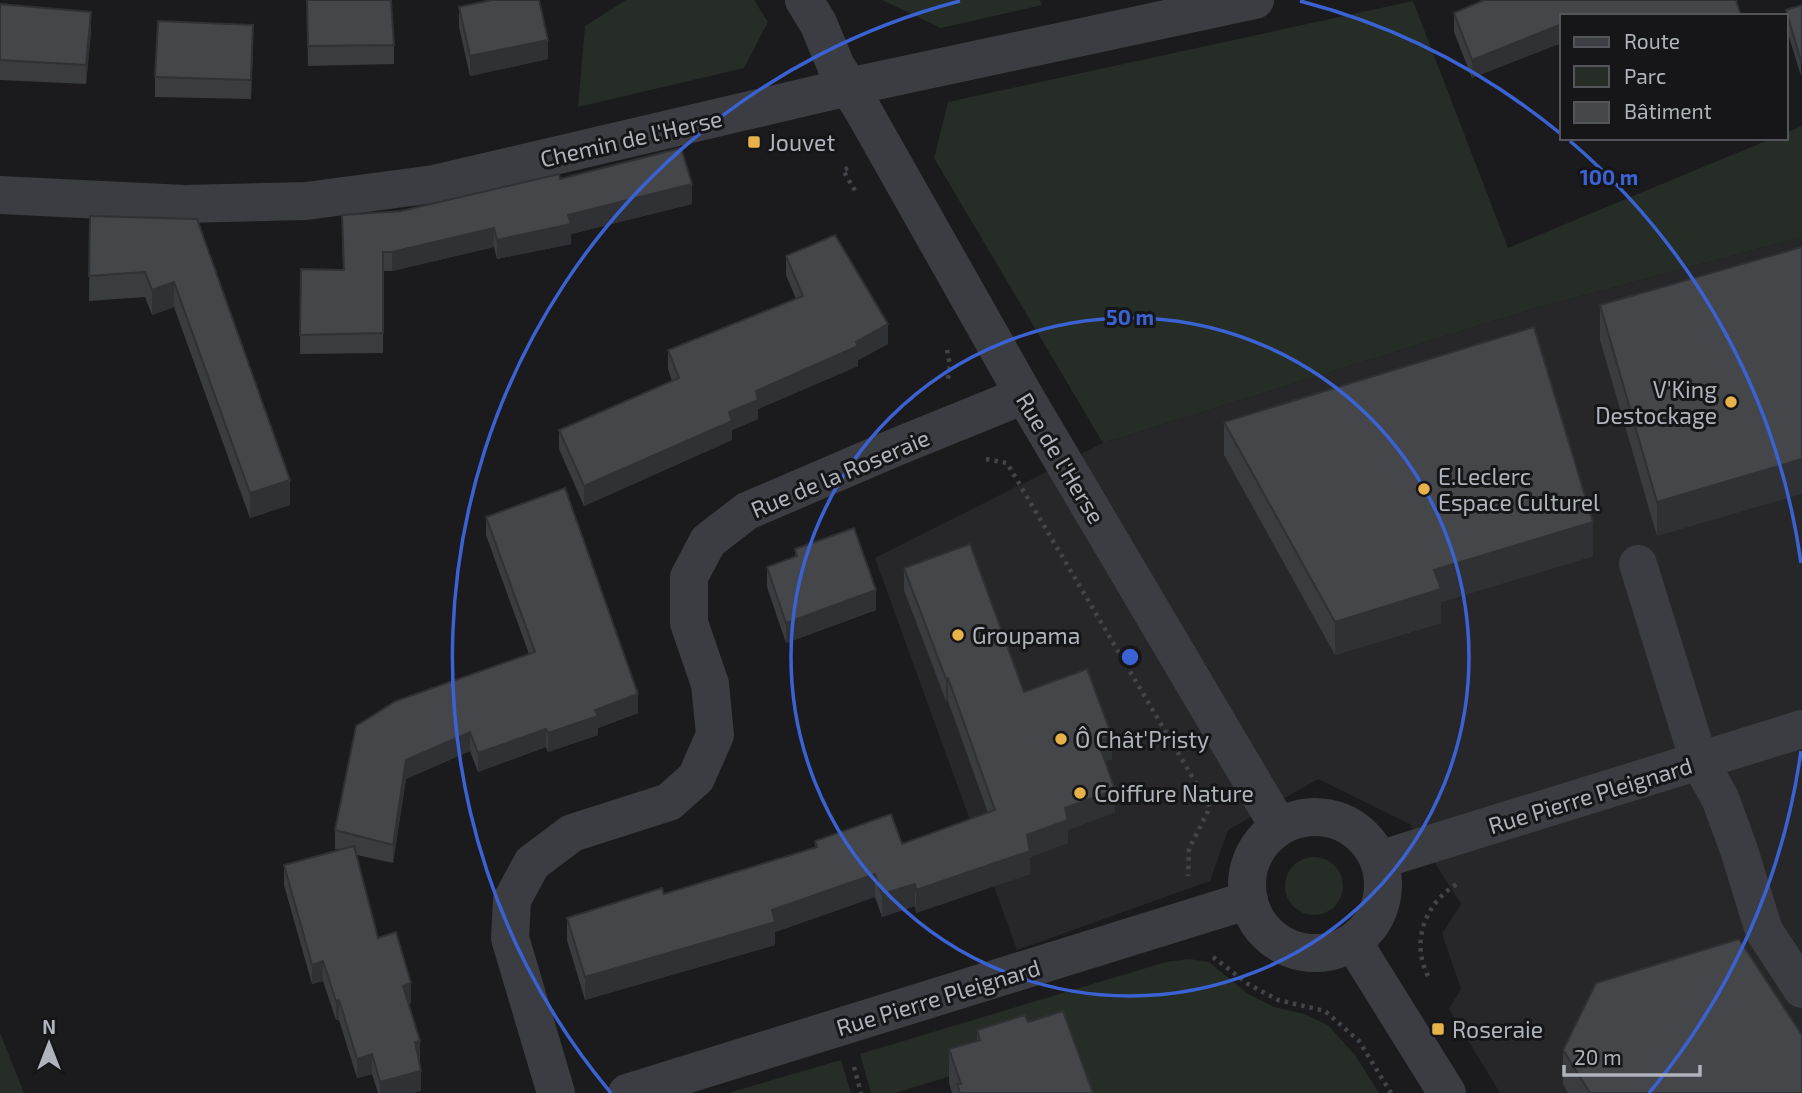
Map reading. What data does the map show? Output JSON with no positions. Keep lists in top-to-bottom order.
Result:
{
  "streets": {
    "street": [
      "Chemin de l'Herse",
      "Rue de l'Herse",
      "Rue de la Roseraie",
      "Rue Pierre Pleignard"
    ]
  },
  "crossings": [
    ["Chemin de l'Herse", "Rue de l'Herse"],
    ["Rue de l'Herse", "Rue de la Roseraie"],
    ["Rue de l'Herse", "Rue Pierre Pleignard"]
  ],
  "places": {
    "transit": ["Jouvet", "Roseraie"],
    "other": [
      "V'King Destockage",
      "E.Leclerc Espace Culturel",
      "Groupama",
      "Ô Chât'Pristy",
      "Coiffure Nature"
    ]
  },
  "legend": ["Route", "Parc", "Bâtiment"],
  "scale_bar": "20 m",
  "north": "top",
  "rings": ["100 m", "50 m"]
}
